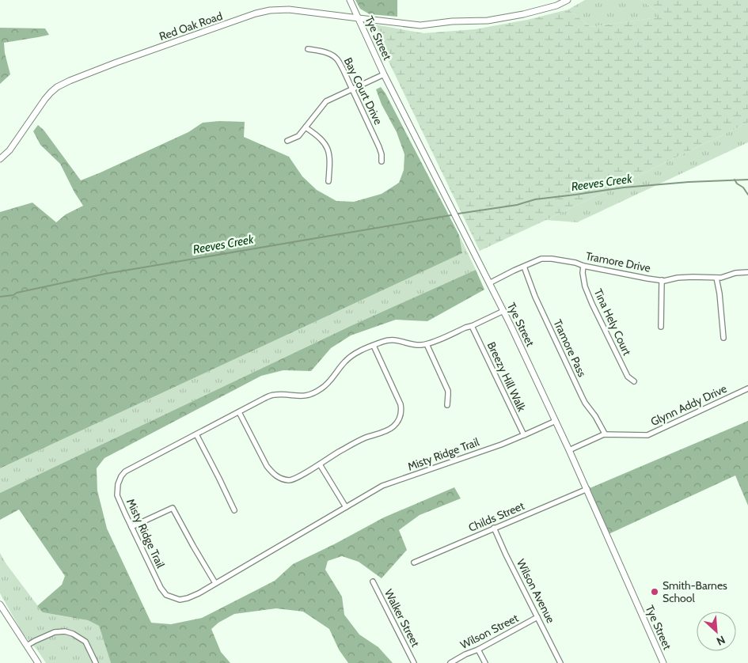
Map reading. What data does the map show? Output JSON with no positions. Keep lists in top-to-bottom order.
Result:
{
  "streets": {
    "street": [
      "Red Oak Road",
      "Tye Street",
      "Bay Court Drive",
      "Tramore Drive",
      "Tina Hely Court",
      "Tramore Pass",
      "Breezy Hill Walk",
      "Glynn Addy Drive",
      "Misty Ridge Trail",
      "Childs Street",
      "Wilson Avenue",
      "Walker Street",
      "Wilson Street"
    ]
  },
  "crossings": [
    ["Red Oak Road", "Tye Street"],
    ["Tye Street", "Tramore Drive"],
    ["Tye Street", "Glynn Addy Drive"],
    ["Tye Street", "Misty Ridge Trail"],
    ["Tye Street", "Childs Street"],
    ["Tramore Drive", "Tina Hely Court"],
    ["Tramore Drive", "Tramore Pass"],
    ["Tramore Pass", "Glynn Addy Drive"],
    ["Breezy Hill Walk", "Misty Ridge Trail"],
    ["Childs Street", "Wilson Avenue"],
    ["Wilson Avenue", "Wilson Street"]
  ],
  "water": ["Reeves Creek"],
  "places": ["Smith-Barnes School"],
  "north": "bottom right"
}
